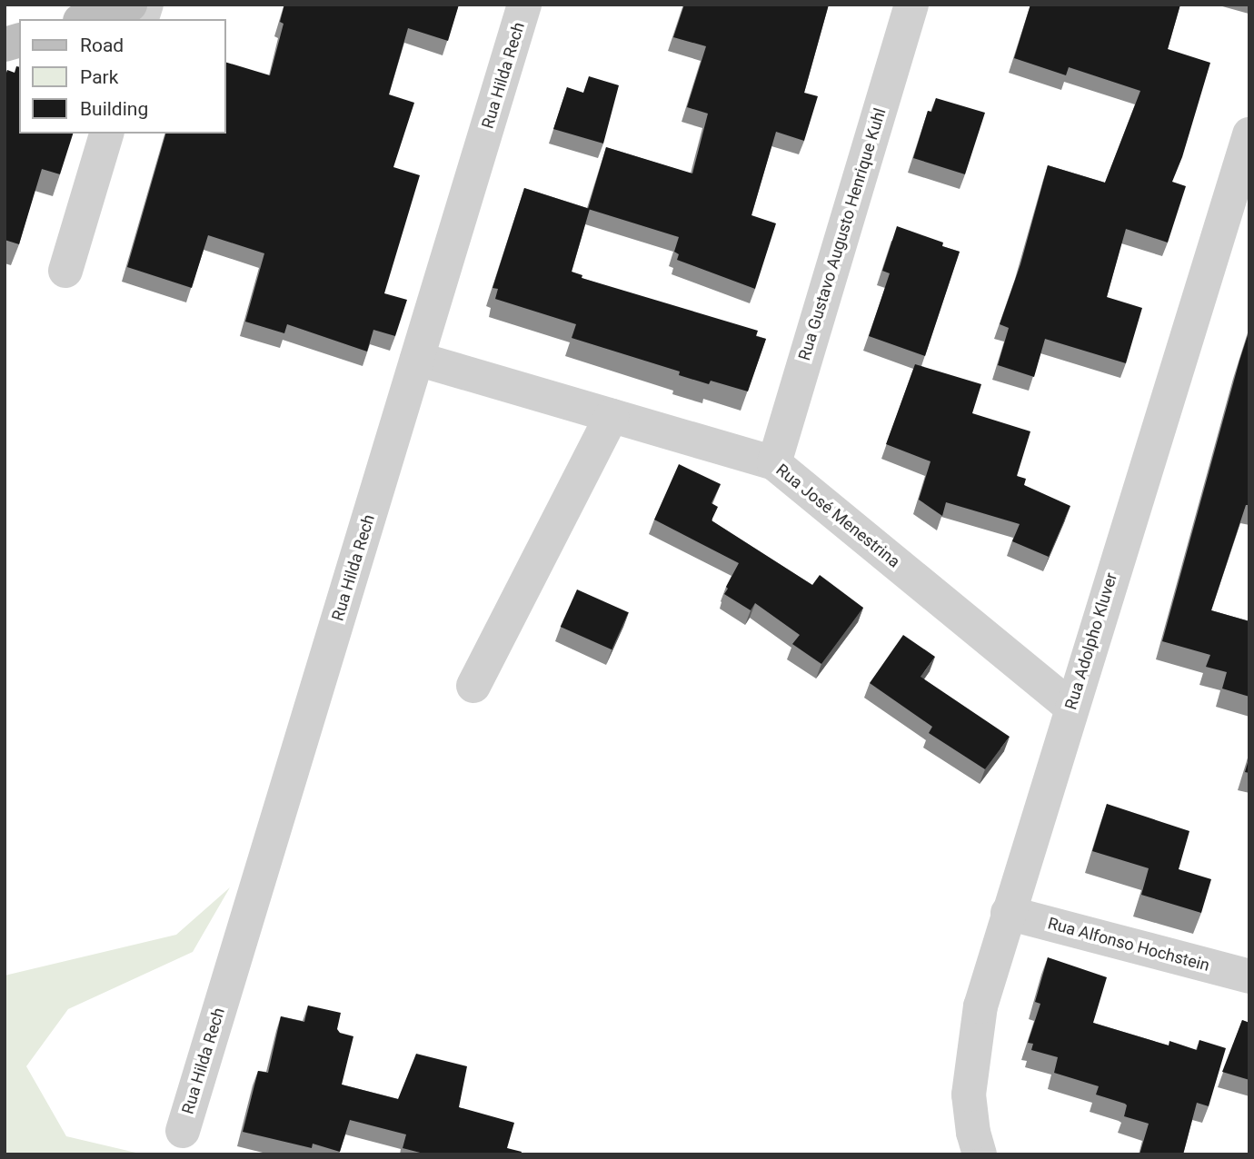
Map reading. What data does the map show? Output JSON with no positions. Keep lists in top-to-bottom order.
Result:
{
  "streets": {
    "street": [
      "Rua Hilda Rech",
      "Rua Gustavo Augusto Henrique Kuhl",
      "Rua José Menestrina",
      "Rua Adolpho Kluver",
      "Rua Alfonso Hochstein"
    ]
  },
  "crossings": [
    ["Rua Hilda Rech", "Rua José Menestrina"],
    ["Rua Gustavo Augusto Henrique Kuhl", "Rua José Menestrina"],
    ["Rua José Menestrina", "Rua Adolpho Kluver"],
    ["Rua Adolpho Kluver", "Rua Alfonso Hochstein"]
  ],
  "legend": ["Road", "Park", "Building"]
}
